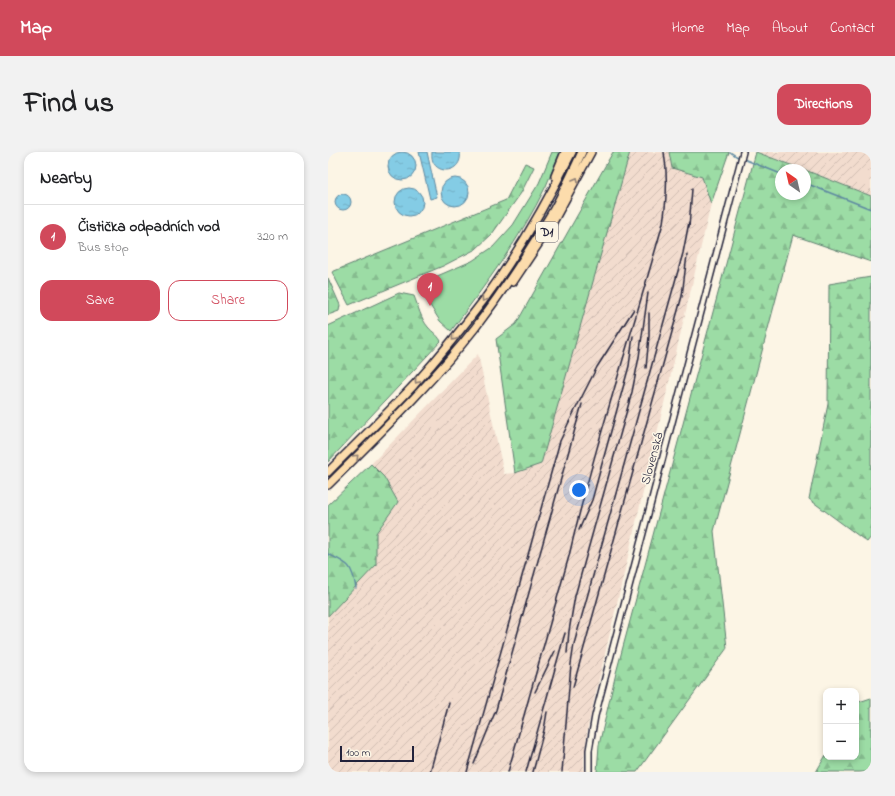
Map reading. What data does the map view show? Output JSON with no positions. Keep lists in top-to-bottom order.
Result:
{
  "streets": {
    "highway": ["D1"],
    "street": ["Slovenská"]
  },
  "scale_bar": "100 m",
  "north": "top left",
  "page": {
    "header": "Map",
    "nav": [
      "Home",
      "Map",
      "About",
      "Contact"
    ],
    "title": "Find us",
    "buttons": [
      "Directions",
      ["Save", "Share"]
    ],
    "heading": "Nearby",
    "list": [
      {
        "mark": "1",
        "name": "Čistička odpadních vod",
        "note": "Bus stop",
        "value": "320 m"
      }
    ],
    "pins": "1",
    "map_buttons": ["+", "−"],
    "scale": "100 m"
  }
}
